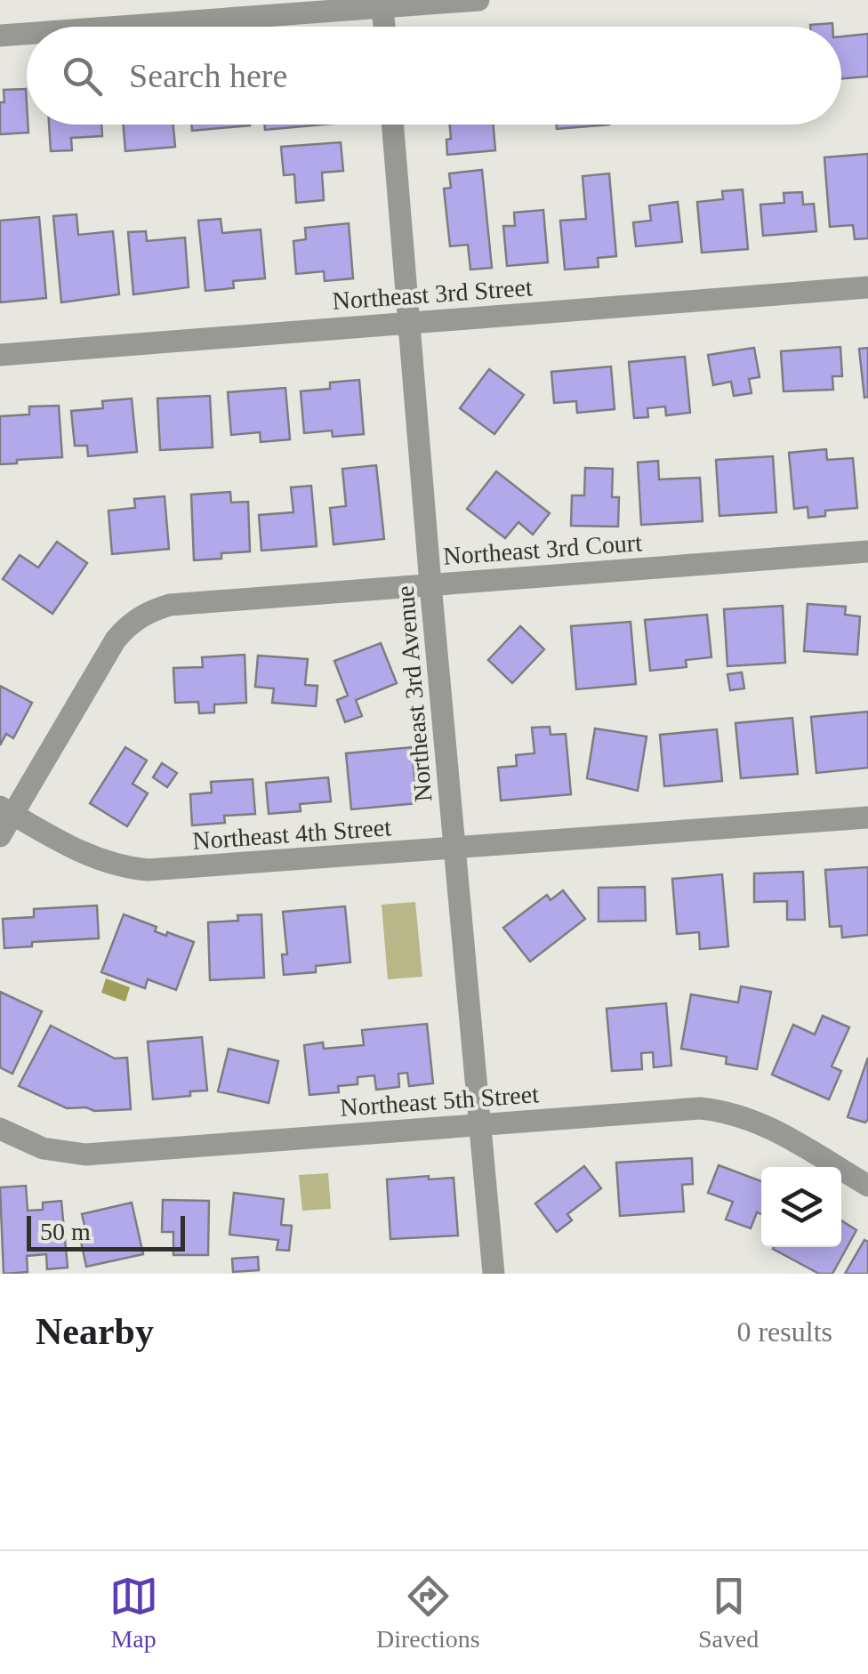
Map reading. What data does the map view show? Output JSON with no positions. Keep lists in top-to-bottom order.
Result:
{
  "streets": {
    "street": [
      "Northeast 3rd Street",
      "Northeast 3rd Court",
      "Northeast 3rd Avenue",
      "Northeast 4th Street",
      "Northeast 5th Street"
    ]
  },
  "crossings": [
    ["Northeast 3rd Street", "Northeast 3rd Avenue"],
    ["Northeast 3rd Court", "Northeast 3rd Avenue"],
    ["Northeast 3rd Court", "Northeast 4th Street"],
    ["Northeast 3rd Avenue", "Northeast 4th Street"],
    ["Northeast 3rd Avenue", "Northeast 5th Street"]
  ],
  "scale_bar": "50 m",
  "page": {
    "search": "Search here",
    "scale": "50 m",
    "heading": ["Nearby", "0 results"],
    "nav": ["Map", "Directions", "Saved"]
  }
}
